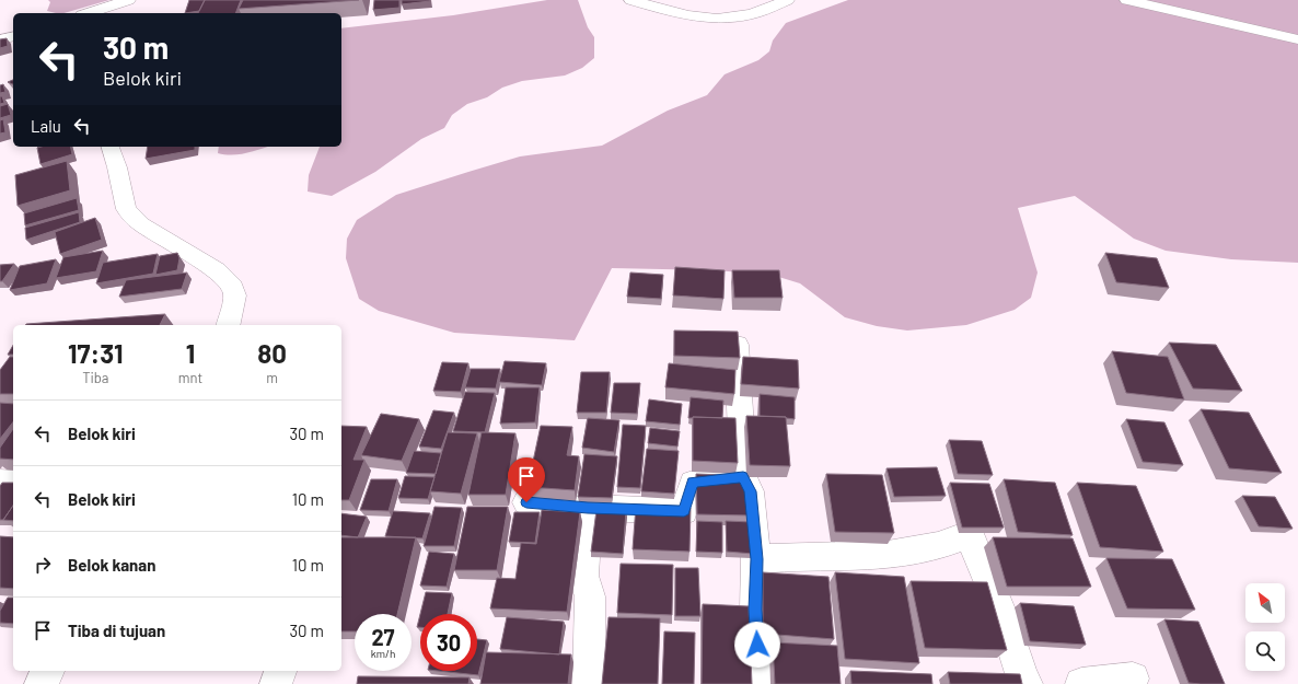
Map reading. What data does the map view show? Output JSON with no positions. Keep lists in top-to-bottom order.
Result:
{
  "north": "top left",
  "page": {
    "turn": ["30 m", "Belok kiri"],
    "then": "Lalu",
    "eta": [
      "17:31",
      "Tiba",
      "1",
      "mnt",
      "80",
      "m"
    ],
    "list": [
      {
        "name": "Belok kiri",
        "value": "30 m"
      },
      {
        "name": "Belok kiri",
        "value": "10 m"
      },
      {
        "name": "Belok kanan",
        "value": "10 m"
      },
      {
        "name": "Tiba di tujuan",
        "value": "30 m"
      }
    ],
    "speed": "27 km/h",
    "limit": "30"
  }
}
